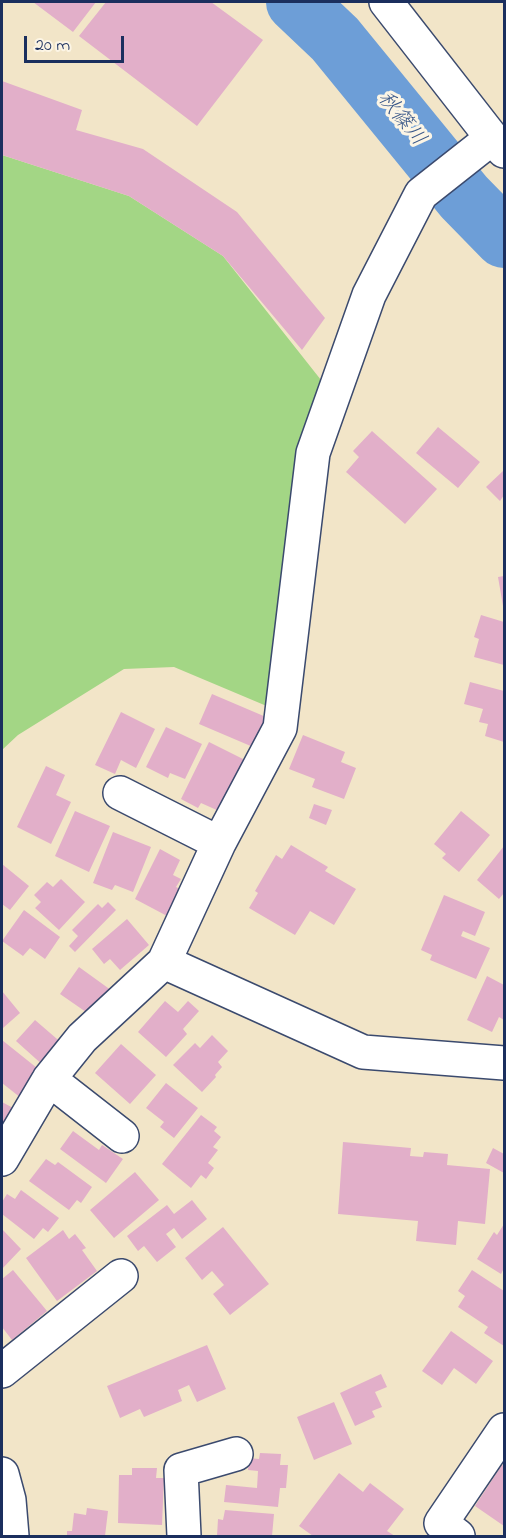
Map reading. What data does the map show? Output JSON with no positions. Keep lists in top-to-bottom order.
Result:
{
  "water": ["秋篠川"],
  "scale_bar": "20 m"
}
